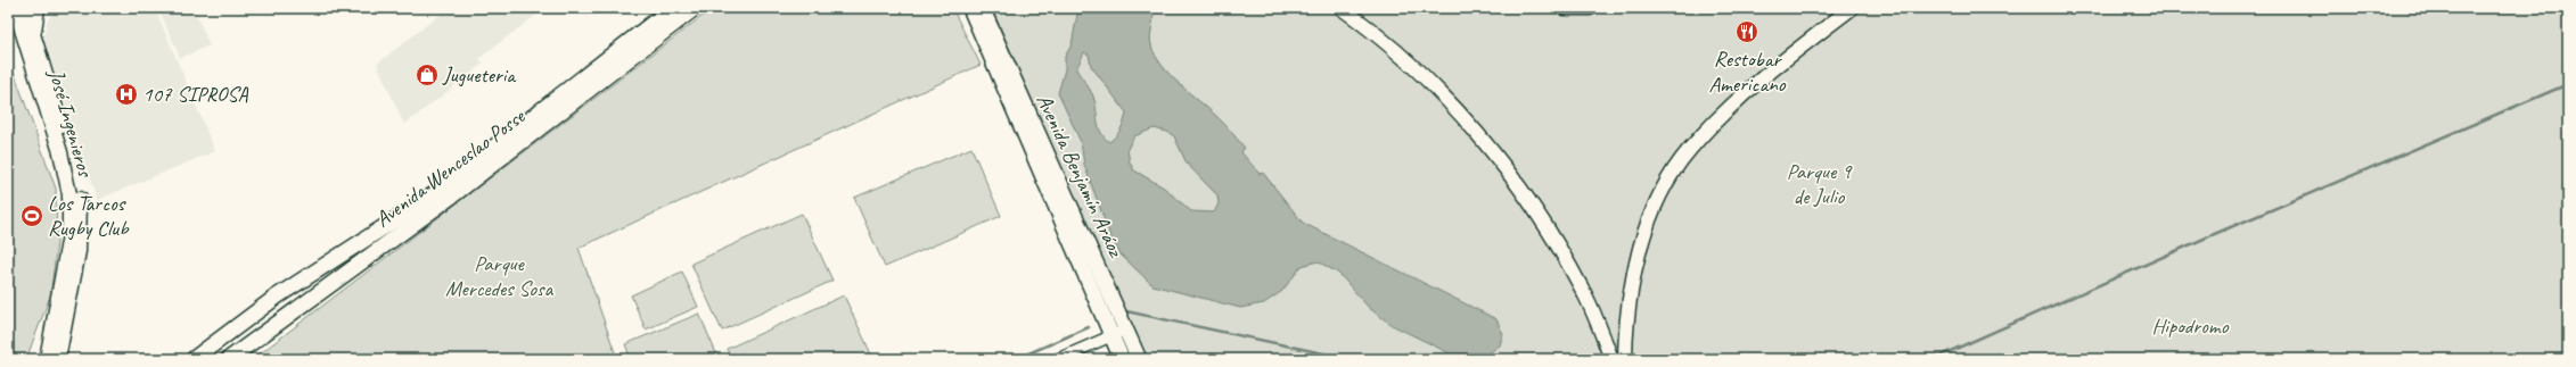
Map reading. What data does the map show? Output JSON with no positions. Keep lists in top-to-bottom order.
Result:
{
  "streets": {
    "main road": ["Avenida Wenceslao Posse", "Avenida Benjamín Aráoz"],
    "street": ["José Ingenieros"]
  },
  "parks": ["Parque 9 de Julio", "Parque Mercedes Sosa", "Hipodromo"],
  "places": {
    "restaurant": ["Restobar Americano"],
    "shop": ["Jugueteria"],
    "hospital": ["107 SIPROSA"],
    "sports": ["Los Tarcos Rugby Club"]
  }
}
